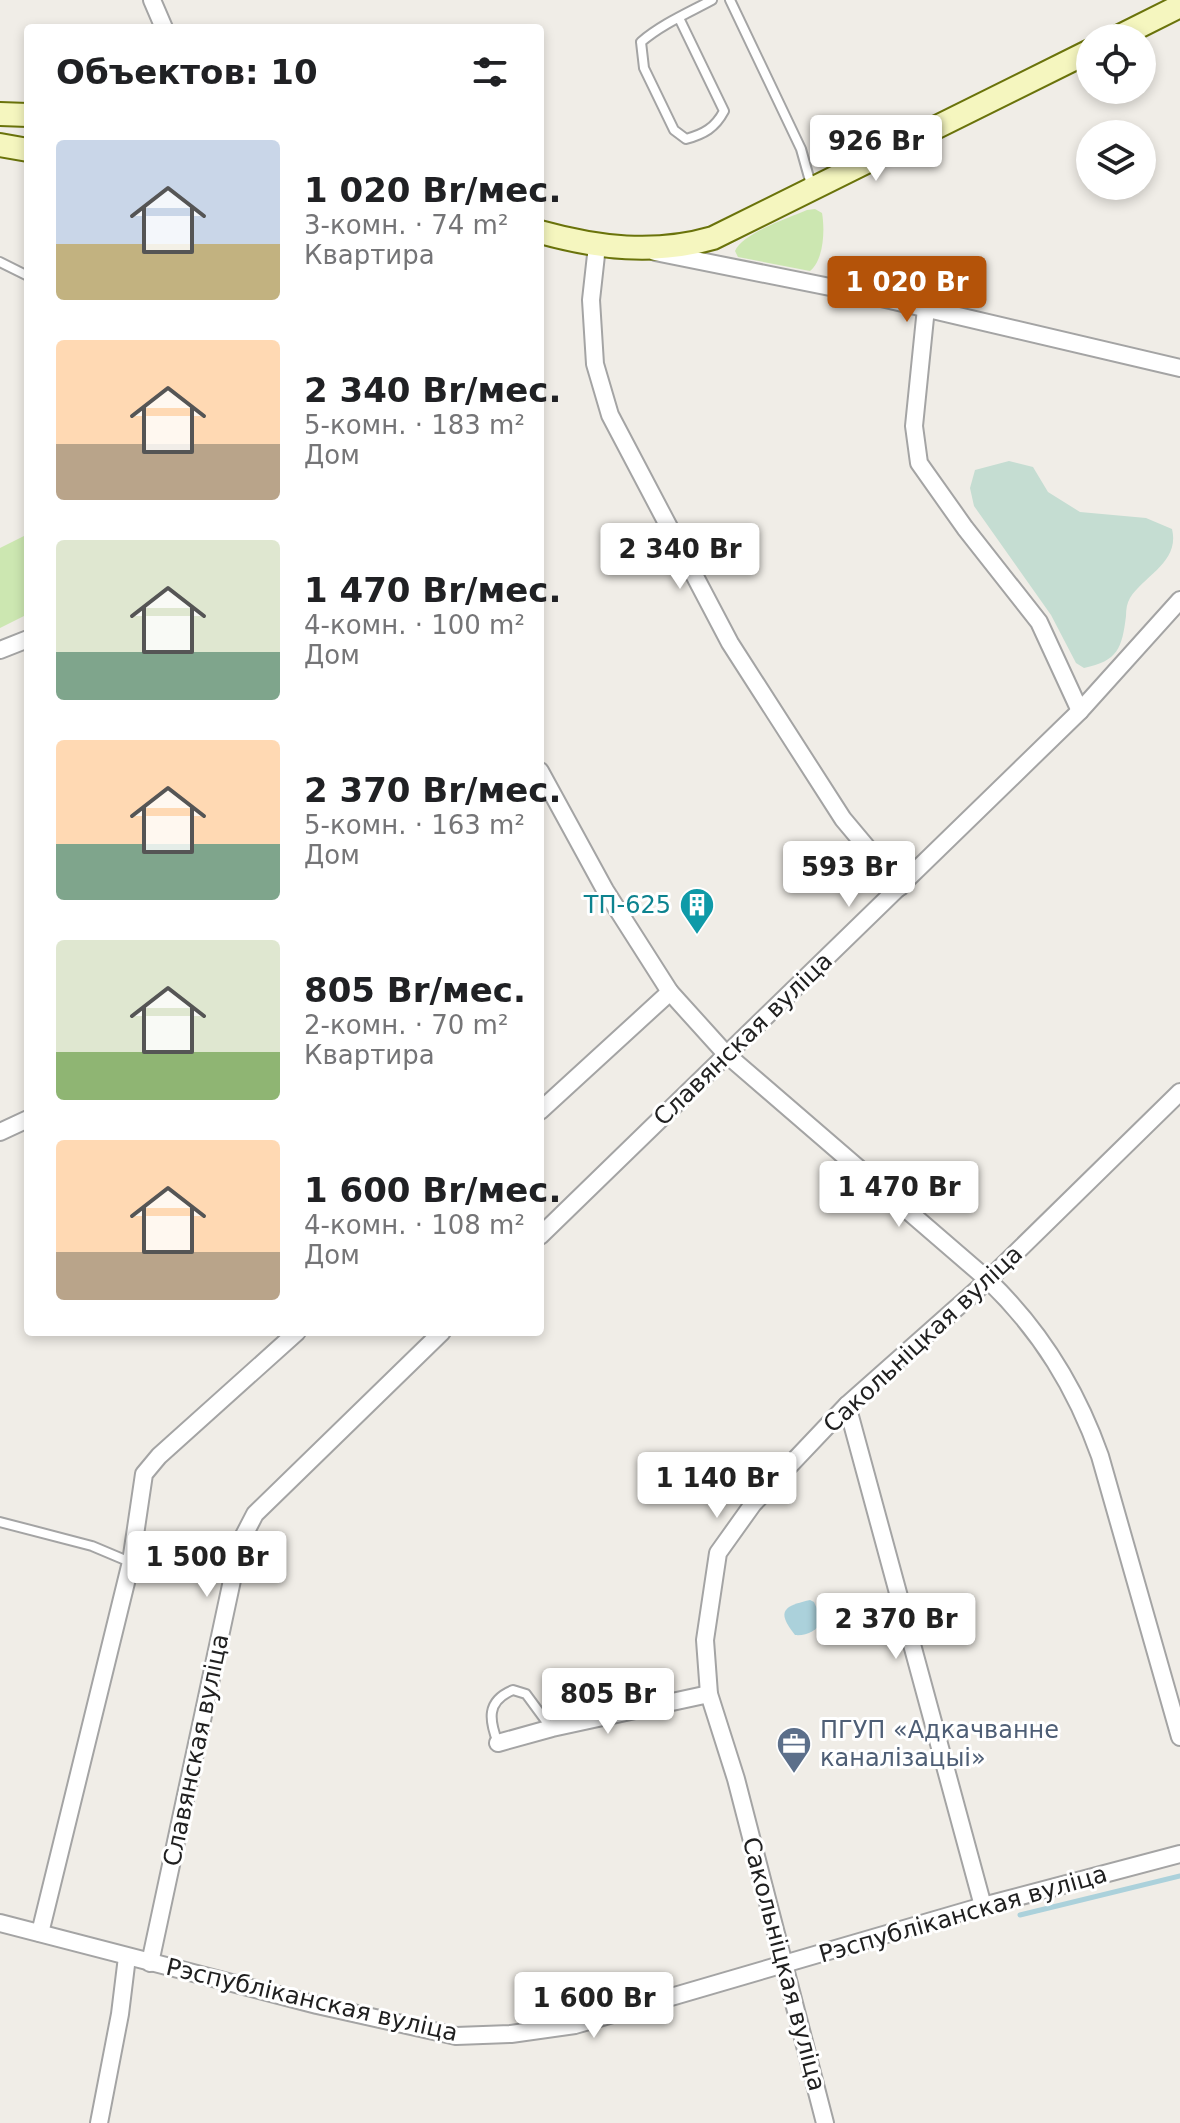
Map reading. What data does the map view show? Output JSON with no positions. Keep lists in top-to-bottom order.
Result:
{
  "streets": {
    "street": ["Славянская вуліца", "Сакольніцкая вуліца", "Рэспубліканская вуліца"]
  },
  "crossings": [
    ["Славянская вуліца", "Рэспубліканская вуліца"],
    ["Сакольніцкая вуліца", "Рэспубліканская вуліца"]
  ],
  "places": {
    "building": ["ТП-625"],
    "office": ["ПГУП «Адкачванне каналізацыі»"]
  },
  "page": {
    "heading": "Объектов: 10",
    "price": [
      "926 Br",
      "1 020 Br",
      "2 340 Br",
      "593 Br",
      "1 470 Br",
      "1 140 Br",
      "1 500 Br",
      "2 370 Br",
      "805 Br",
      "1 600 Br"
    ],
    "list": [
      {
        "name": "1 020 Br/мес.",
        "note": "3-комн. · 74 m² · Квартира"
      },
      {
        "name": "2 340 Br/мес.",
        "note": "5-комн. · 183 m² · Дом"
      },
      {
        "name": "1 470 Br/мес.",
        "note": "4-комн. · 100 m² · Дом"
      },
      {
        "name": "2 370 Br/мес.",
        "note": "5-комн. · 163 m² · Дом"
      },
      {
        "name": "805 Br/мес.",
        "note": "2-комн. · 70 m² · Квартира"
      },
      {
        "name": "1 600 Br/мес.",
        "note": "4-комн. · 108 m² · Дом"
      }
    ]
  }
}
